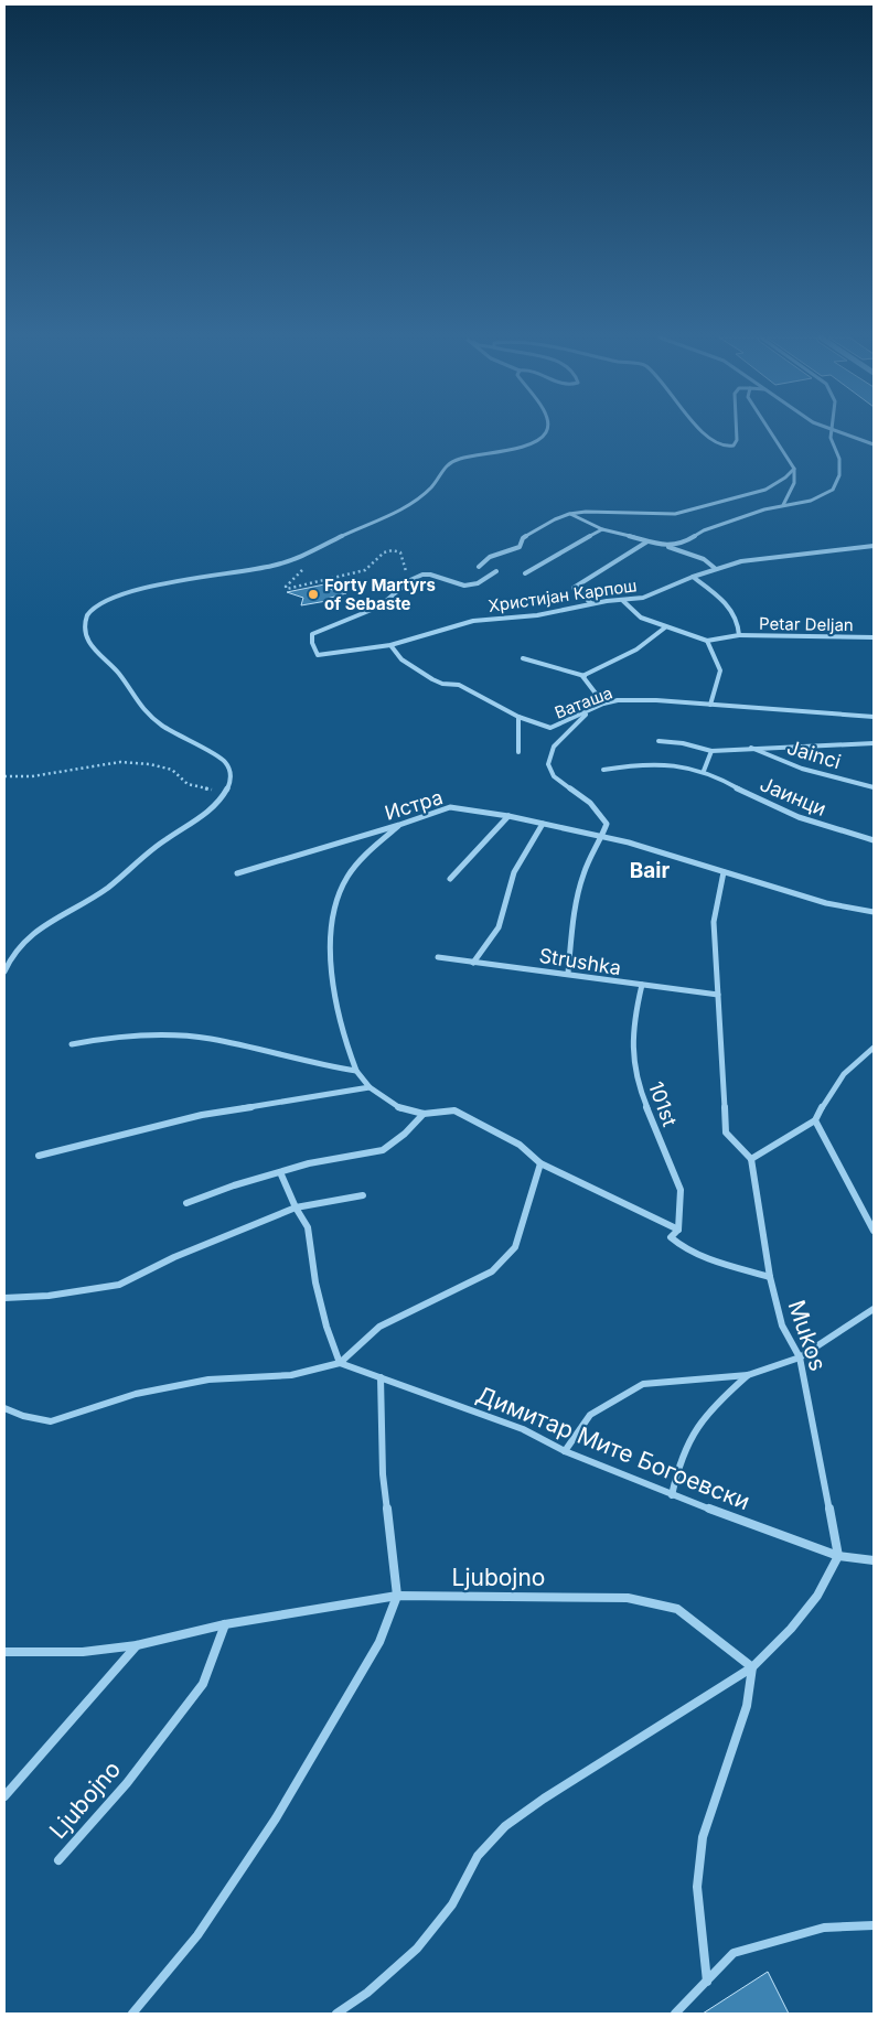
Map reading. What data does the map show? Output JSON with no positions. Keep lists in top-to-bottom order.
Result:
{
  "streets": {
    "street": [
      "Христијан Карпош",
      "Petar Deljan",
      "Ваташа",
      "Jainci",
      "Јаинци",
      "Истра",
      "Strushka",
      "101st",
      "Mukos",
      "Димитар Мите Богоевски",
      "Ljubojno"
    ]
  },
  "crossings": [
    ["Христијан Карпош", "Petar Deljan"],
    ["Христијан Карпош", "Ваташа"],
    ["Strushka", "101st"],
    ["101st", "Mukos"],
    ["Mukos", "Димитар Мите Богоевски"]
  ],
  "districts": ["Bair"],
  "places": ["Forty Martyrs of Sebaste"]
}
